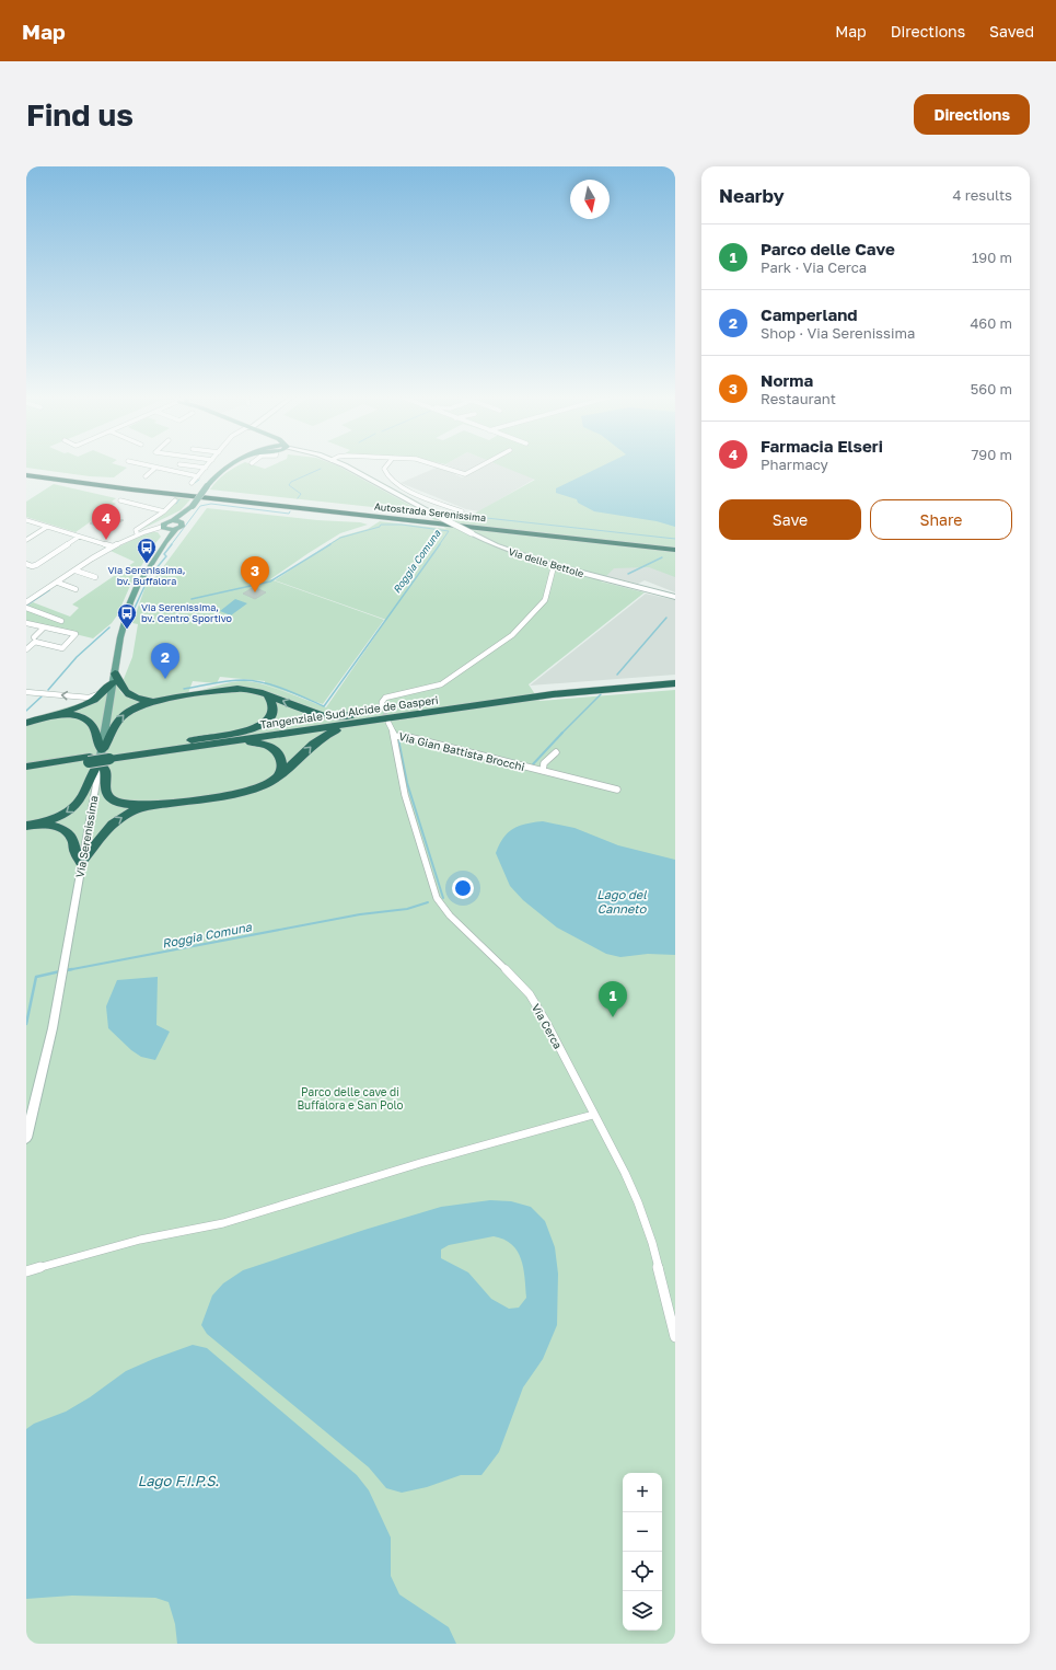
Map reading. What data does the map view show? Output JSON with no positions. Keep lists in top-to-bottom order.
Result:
{
  "streets": {
    "highway": ["Autostrada Serenissima", "Tangenziale Sud Alcide de Gasperi"],
    "main road": ["Via delle Bettole", "Via Serenissima"],
    "street": ["Via Gian Battista Brocchi", "Via Cerca"]
  },
  "crossings": [
    ["Tangenziale Sud Alcide de Gasperi", "Via Serenissima"],
    ["Via Gian Battista Brocchi", "Via Cerca"]
  ],
  "water": ["Roggia Comuna", "Lago del Canneto", "Lago F.I.P.S."],
  "parks": ["Parco delle cave di Buffalora e San Polo"],
  "places": {
    "bus stop": ["Via Serenissima, bv. Buffalora", "Via Serenissima, bv. Centro Sportivo"]
  },
  "north": "bottom",
  "page": {
    "header": "Map",
    "nav": ["Map", "Directions", "Saved"],
    "buttons": [
      "Directions",
      ["Save", "Share"]
    ],
    "title": "Find us",
    "heading": ["Nearby", "4 results"],
    "list": [
      {
        "mark": "1",
        "name": "Parco delle Cave",
        "note": "Park · Via Cerca",
        "value": "190 m"
      },
      {
        "mark": "2",
        "name": "Camperland",
        "note": "Shop · Via Serenissima",
        "value": "460 m"
      },
      {
        "mark": "3",
        "name": "Norma",
        "note": "Restaurant",
        "value": "560 m"
      },
      {
        "mark": "4",
        "name": "Farmacia Elseri",
        "note": "Pharmacy",
        "value": "790 m"
      }
    ],
    "pins": [
      "4",
      "3",
      "2",
      "1"
    ],
    "map_buttons": ["+", "−"]
  }
}
